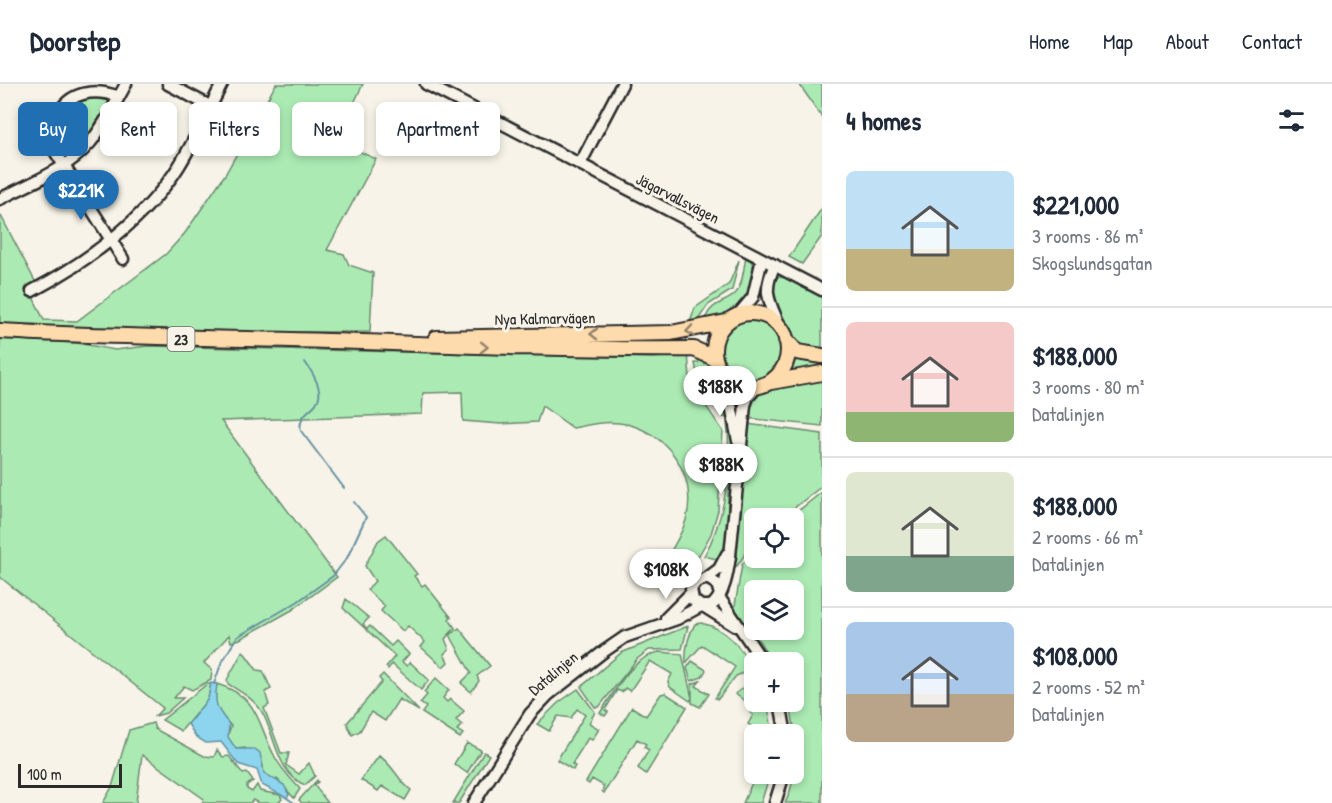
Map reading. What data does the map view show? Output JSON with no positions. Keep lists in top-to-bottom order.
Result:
{
  "streets": {
    "main road": ["Nya Kalmarvägen", "23"],
    "street": ["Jägarvallsvägen", "Datalinjen"]
  },
  "crossings": [
    ["Nya Kalmarvägen", "23"]
  ],
  "scale_bar": "100 m",
  "page": {
    "header": "Doorstep",
    "nav": [
      "Home",
      "Map",
      "About",
      "Contact"
    ],
    "heading": "4 homes",
    "chip": [
      "Buy",
      "Rent",
      "Filters",
      "New",
      "Apartment"
    ],
    "list": [
      {
        "name": "$221,000",
        "note": "3 rooms · 86 m² · Skogslundsgatan"
      },
      {
        "name": "$188,000",
        "note": "3 rooms · 80 m² · Datalinjen"
      },
      {
        "name": "$188,000",
        "note": "2 rooms · 66 m² · Datalinjen"
      },
      {
        "name": "$108,000",
        "note": "2 rooms · 52 m² · Datalinjen"
      }
    ],
    "price": [
      "$221K",
      "$188K",
      "$188K",
      "$108K"
    ],
    "map_buttons": ["+", "−"],
    "scale": "100 m"
  }
}
